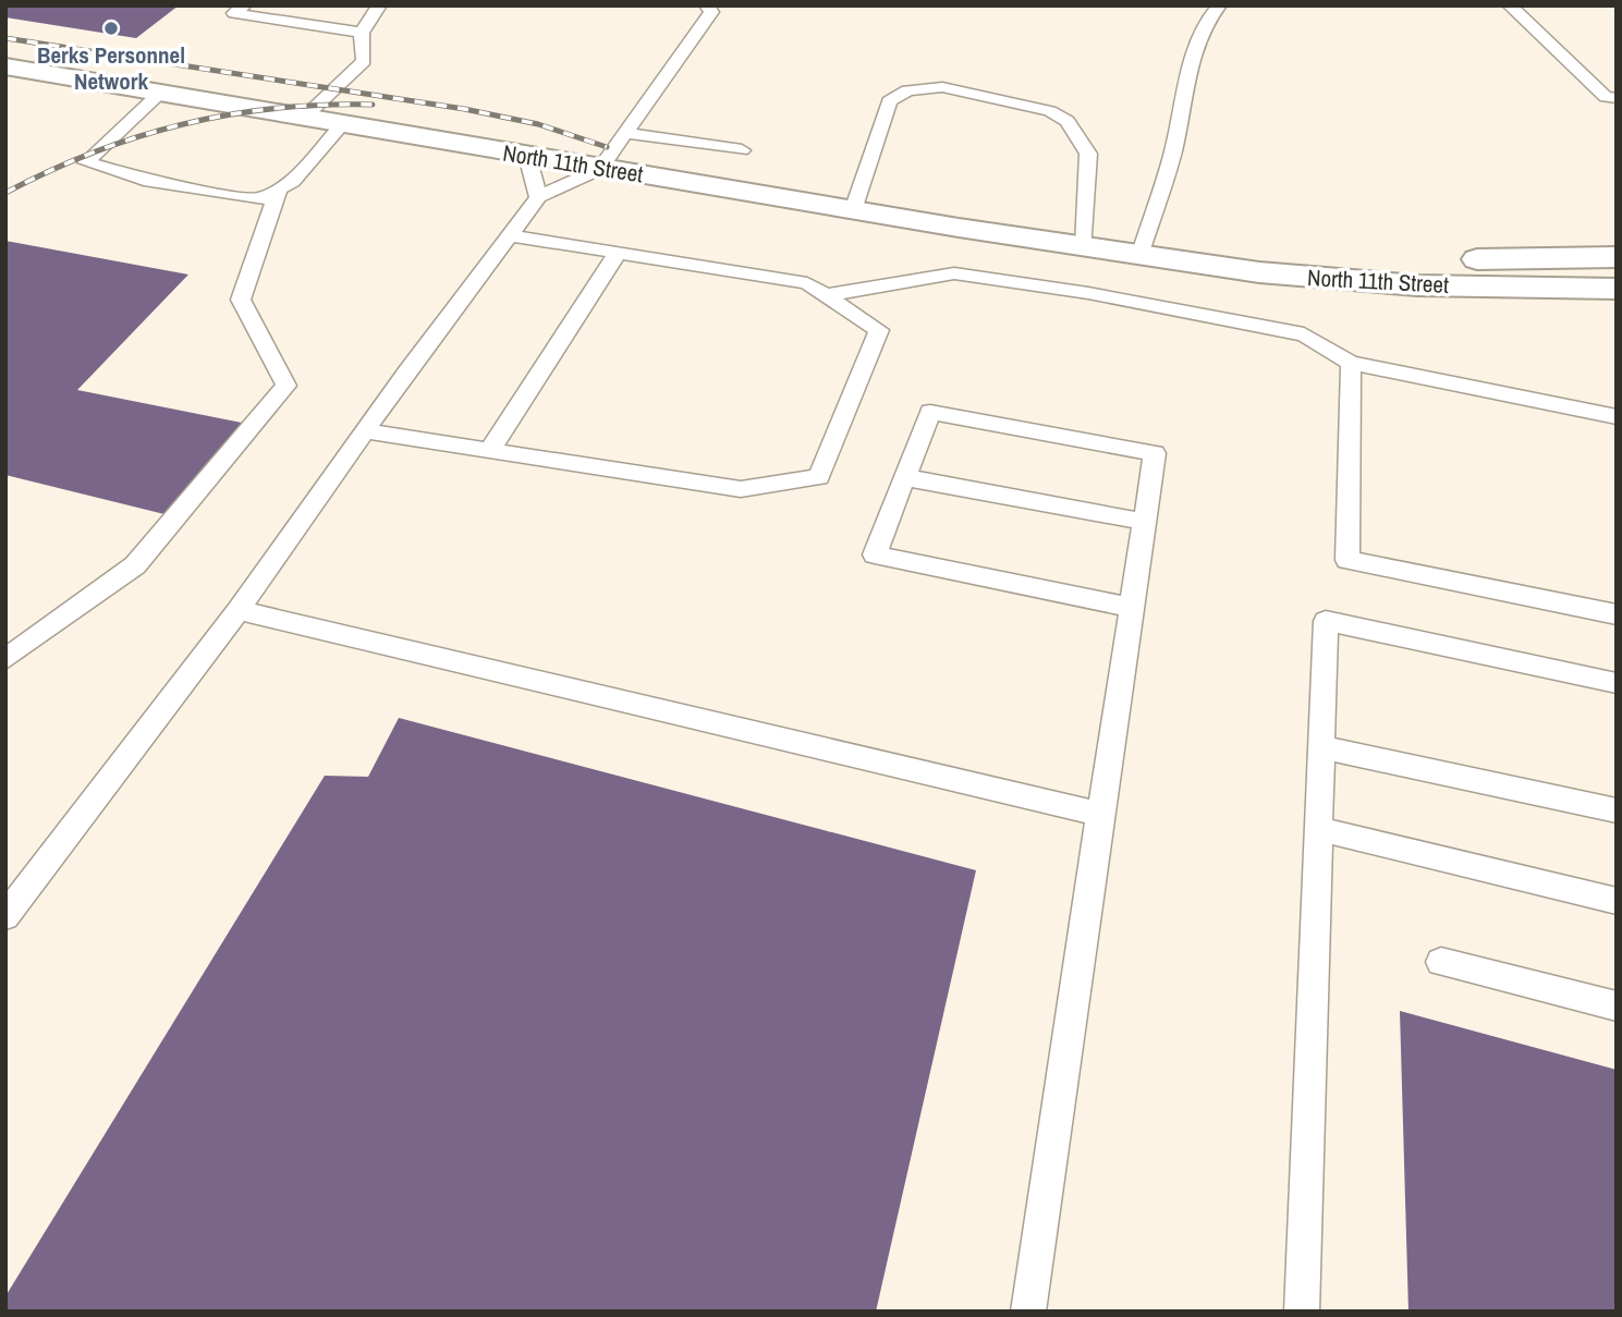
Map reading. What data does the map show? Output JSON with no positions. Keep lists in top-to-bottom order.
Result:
{
  "streets": {
    "main road": ["North 11th Street"]
  },
  "places": ["Berks Personnel Network"]
}
